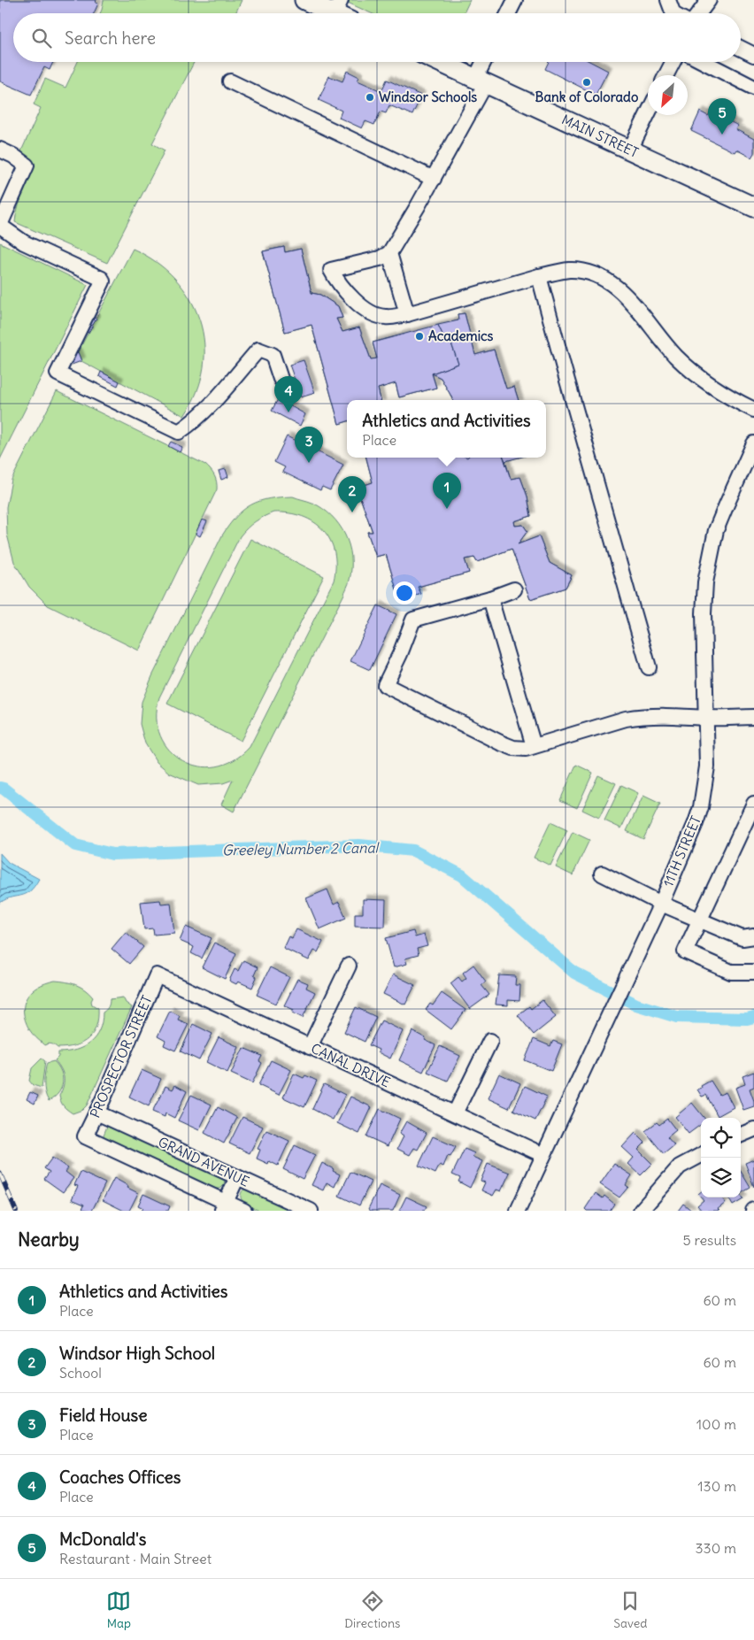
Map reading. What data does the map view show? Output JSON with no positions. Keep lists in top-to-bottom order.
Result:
{
  "streets": {
    "main road": ["MAIN STREET"],
    "street": [
      "11TH STREET",
      "PROSPECTOR STREET",
      "CANAL DRIVE",
      "GRAND AVENUE"
    ]
  },
  "crossings": [
    ["11TH STREET", "CANAL DRIVE"],
    ["PROSPECTOR STREET", "CANAL DRIVE"],
    ["PROSPECTOR STREET", "GRAND AVENUE"]
  ],
  "water": ["Greeley Number 2 Canal"],
  "places": ["Bank of Colorado", "Windsor Schools", "Academics"],
  "north": "bottom left",
  "page": {
    "search": "Search here",
    "pins": [
      "5",
      "4",
      "3",
      "1",
      "2"
    ],
    "popup": ["Athletics and Activities", "Place"],
    "heading": ["Nearby", "5 results"],
    "list": [
      {
        "mark": "1",
        "name": "Athletics and Activities",
        "note": "Place",
        "value": "60 m"
      },
      {
        "mark": "2",
        "name": "Windsor High School",
        "note": "School",
        "value": "60 m"
      },
      {
        "mark": "3",
        "name": "Field House",
        "note": "Place",
        "value": "100 m"
      },
      {
        "mark": "4",
        "name": "Coaches Offices",
        "note": "Place",
        "value": "130 m"
      },
      {
        "mark": "5",
        "name": "McDonald's",
        "note": "Restaurant · Main Street",
        "value": "330 m"
      }
    ],
    "nav": ["Map", "Directions", "Saved"]
  }
}
